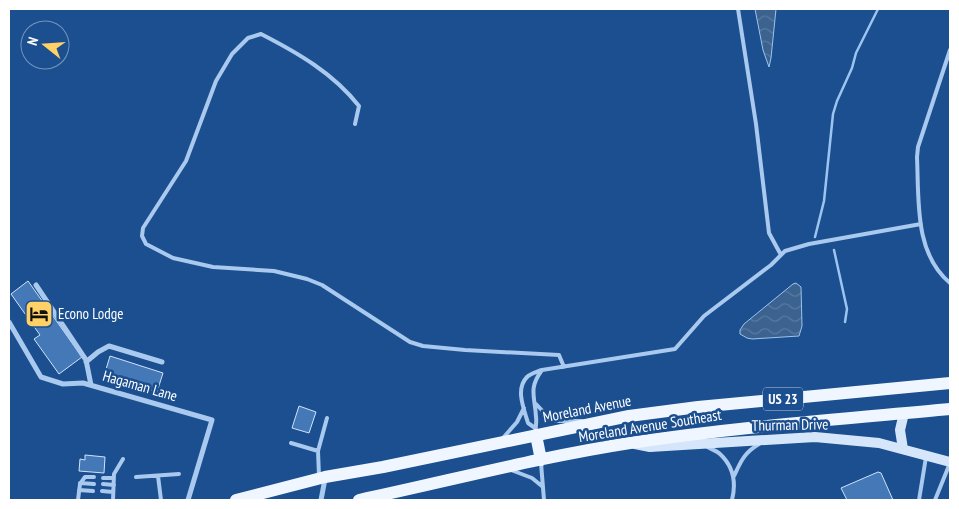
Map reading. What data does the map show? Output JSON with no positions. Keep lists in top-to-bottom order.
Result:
{
  "streets": {
    "main road": [
      "US 23",
      "Moreland Avenue",
      "Thurman Drive",
      "Moreland Avenue Southeast"
    ],
    "street": ["Hagaman Lane"]
  },
  "crossings": [
    ["Thurman Drive", "Moreland Avenue Southeast"]
  ],
  "places": {
    "hotel": ["Econo Lodge"]
  },
  "north": "left"
}
